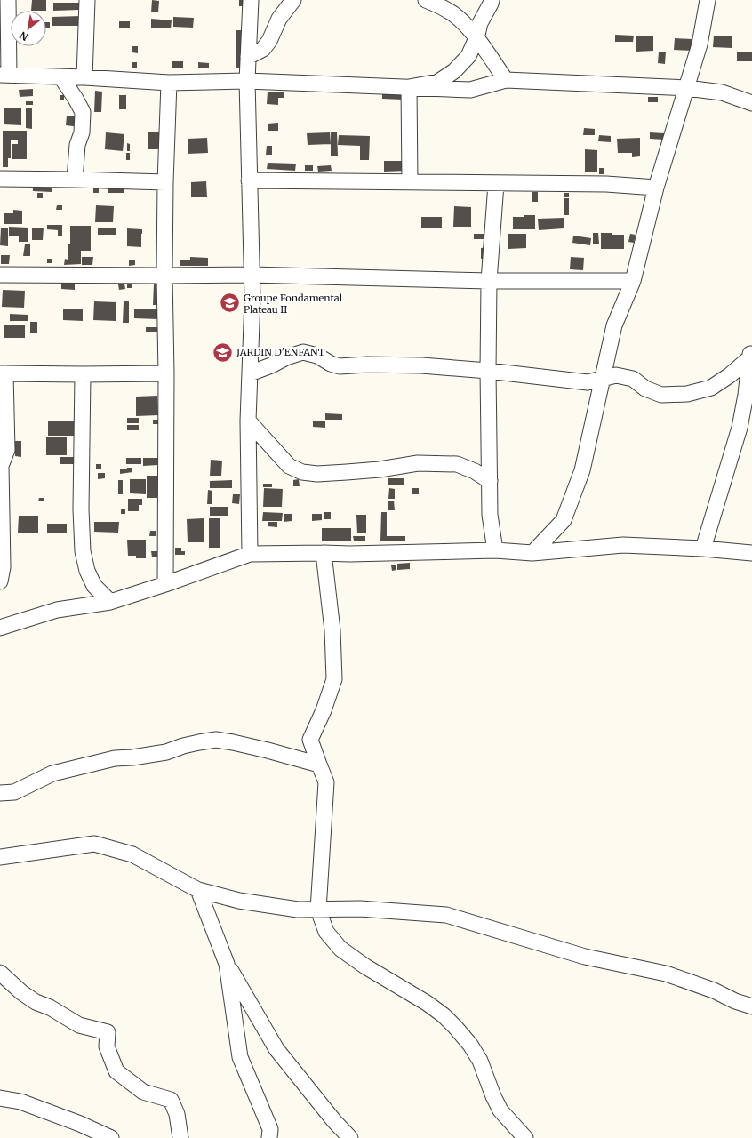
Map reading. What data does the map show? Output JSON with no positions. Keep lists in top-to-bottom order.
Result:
{
  "places": {
    "school or university": ["Groupe Fondamental Plateau II", "JARDIN D'ENFANT"]
  },
  "north": "bottom left"
}
